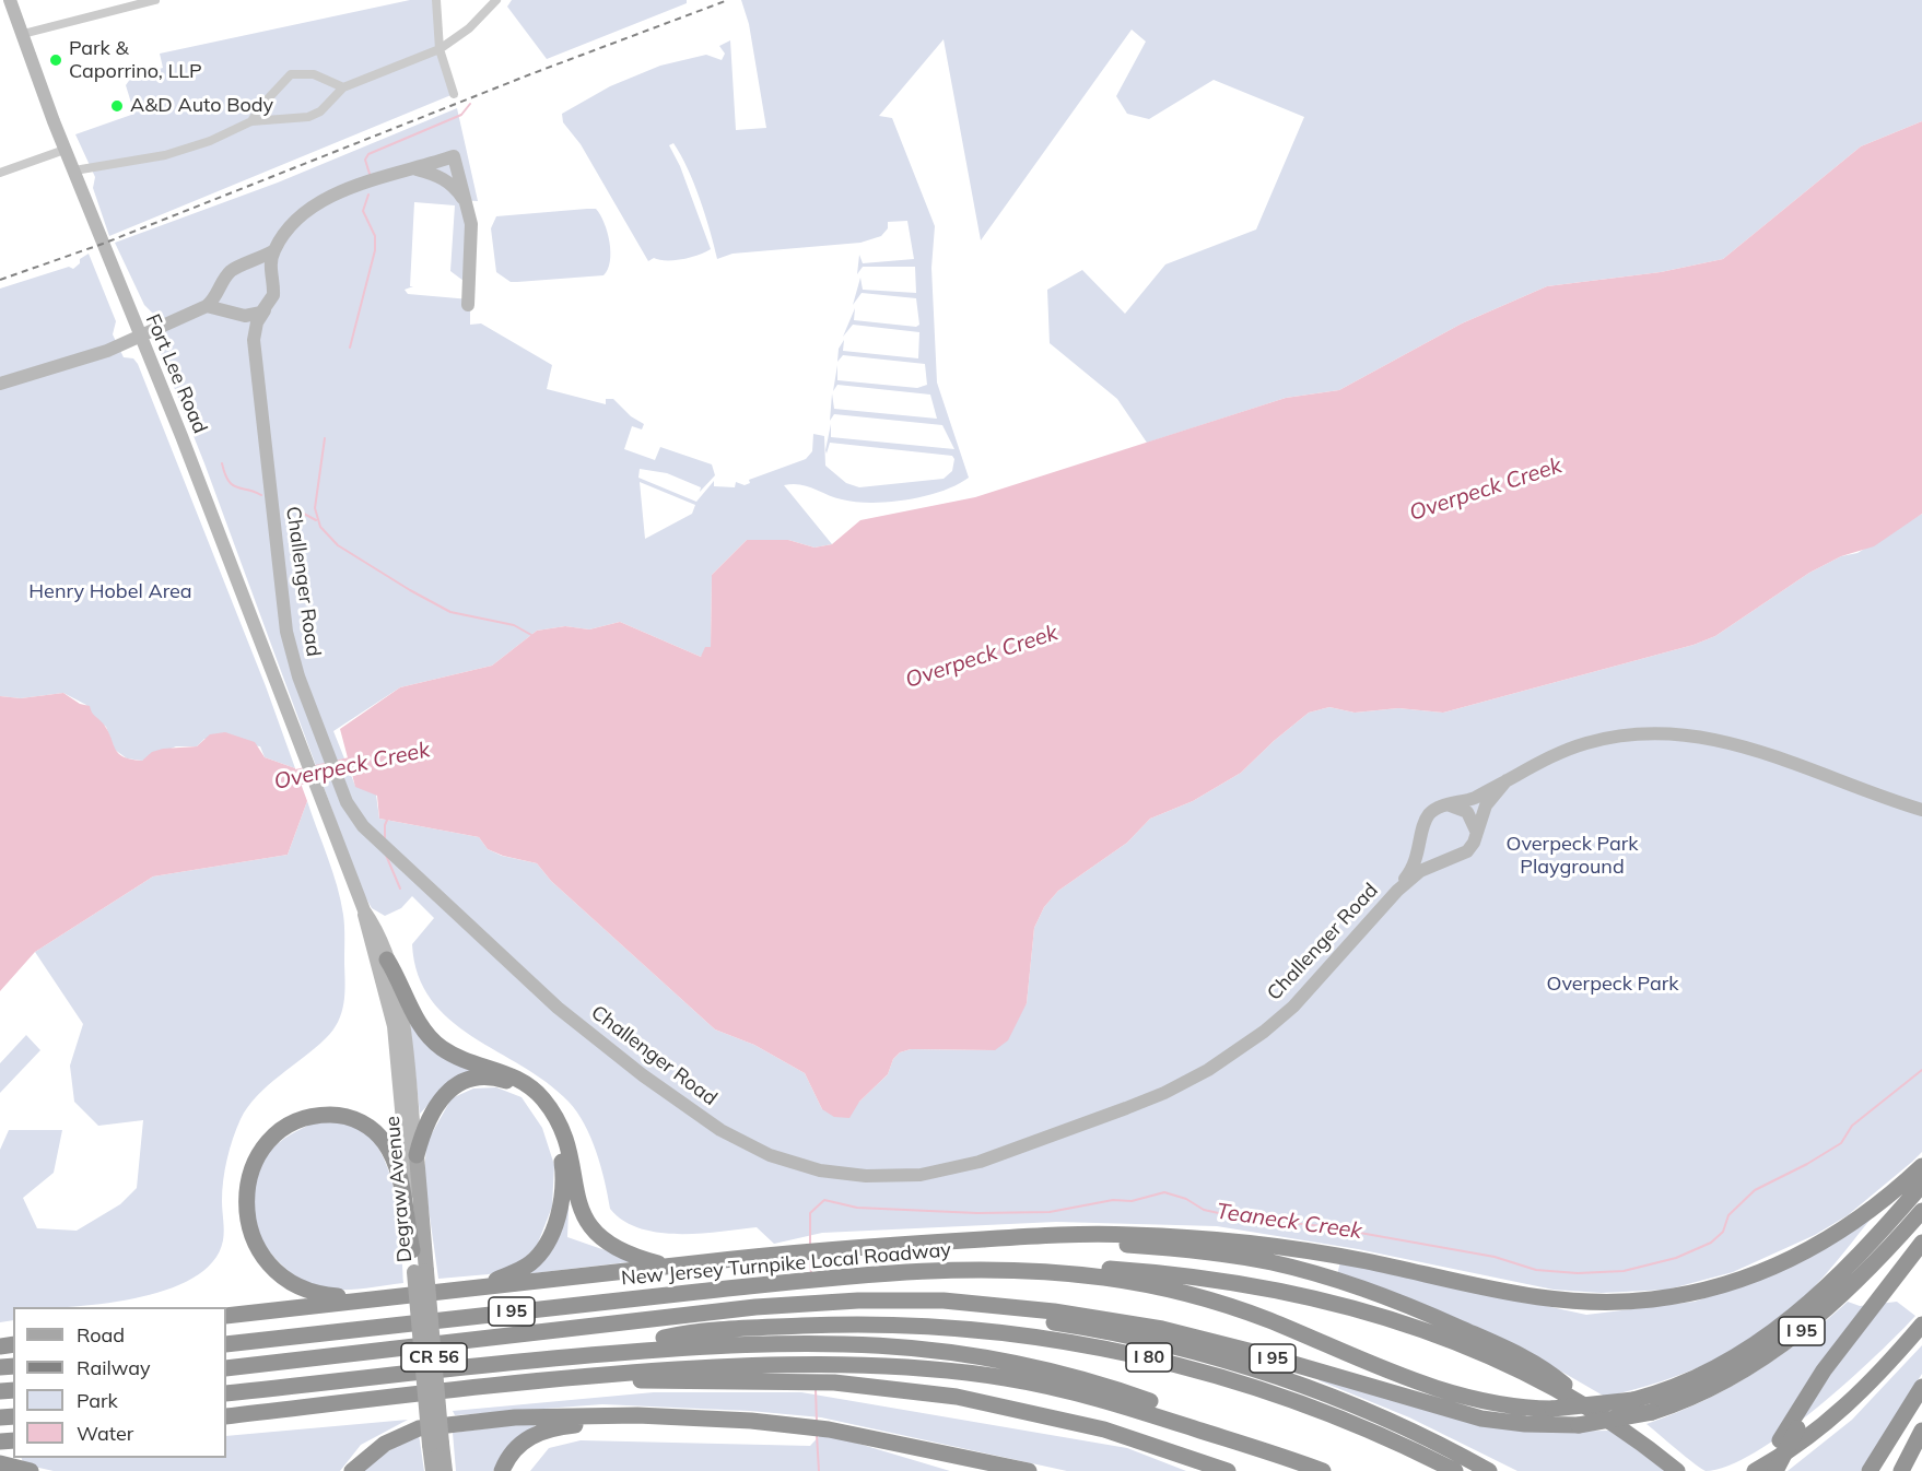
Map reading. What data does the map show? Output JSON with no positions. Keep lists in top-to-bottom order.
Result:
{
  "streets": {
    "highway": ["New Jersey Turnpike Local Roadway", "I 95", "I 80"],
    "main road": ["Degraw Avenue", "CR 56"],
    "street": ["Fort Lee Road", "Challenger Road"]
  },
  "crossings": [
    ["Fort Lee Road", "Degraw Avenue"],
    ["I 95", "I 80"]
  ],
  "water": ["Overpeck Creek", "Teaneck Creek"],
  "parks": ["Henry Hobel Area", "Overpeck Park Playground", "Overpeck Park"],
  "places": ["Park & Caporrino, LLP", "A&D Auto Body"],
  "legend": [
    "Road",
    "Railway",
    "Park",
    "Water"
  ]
}
